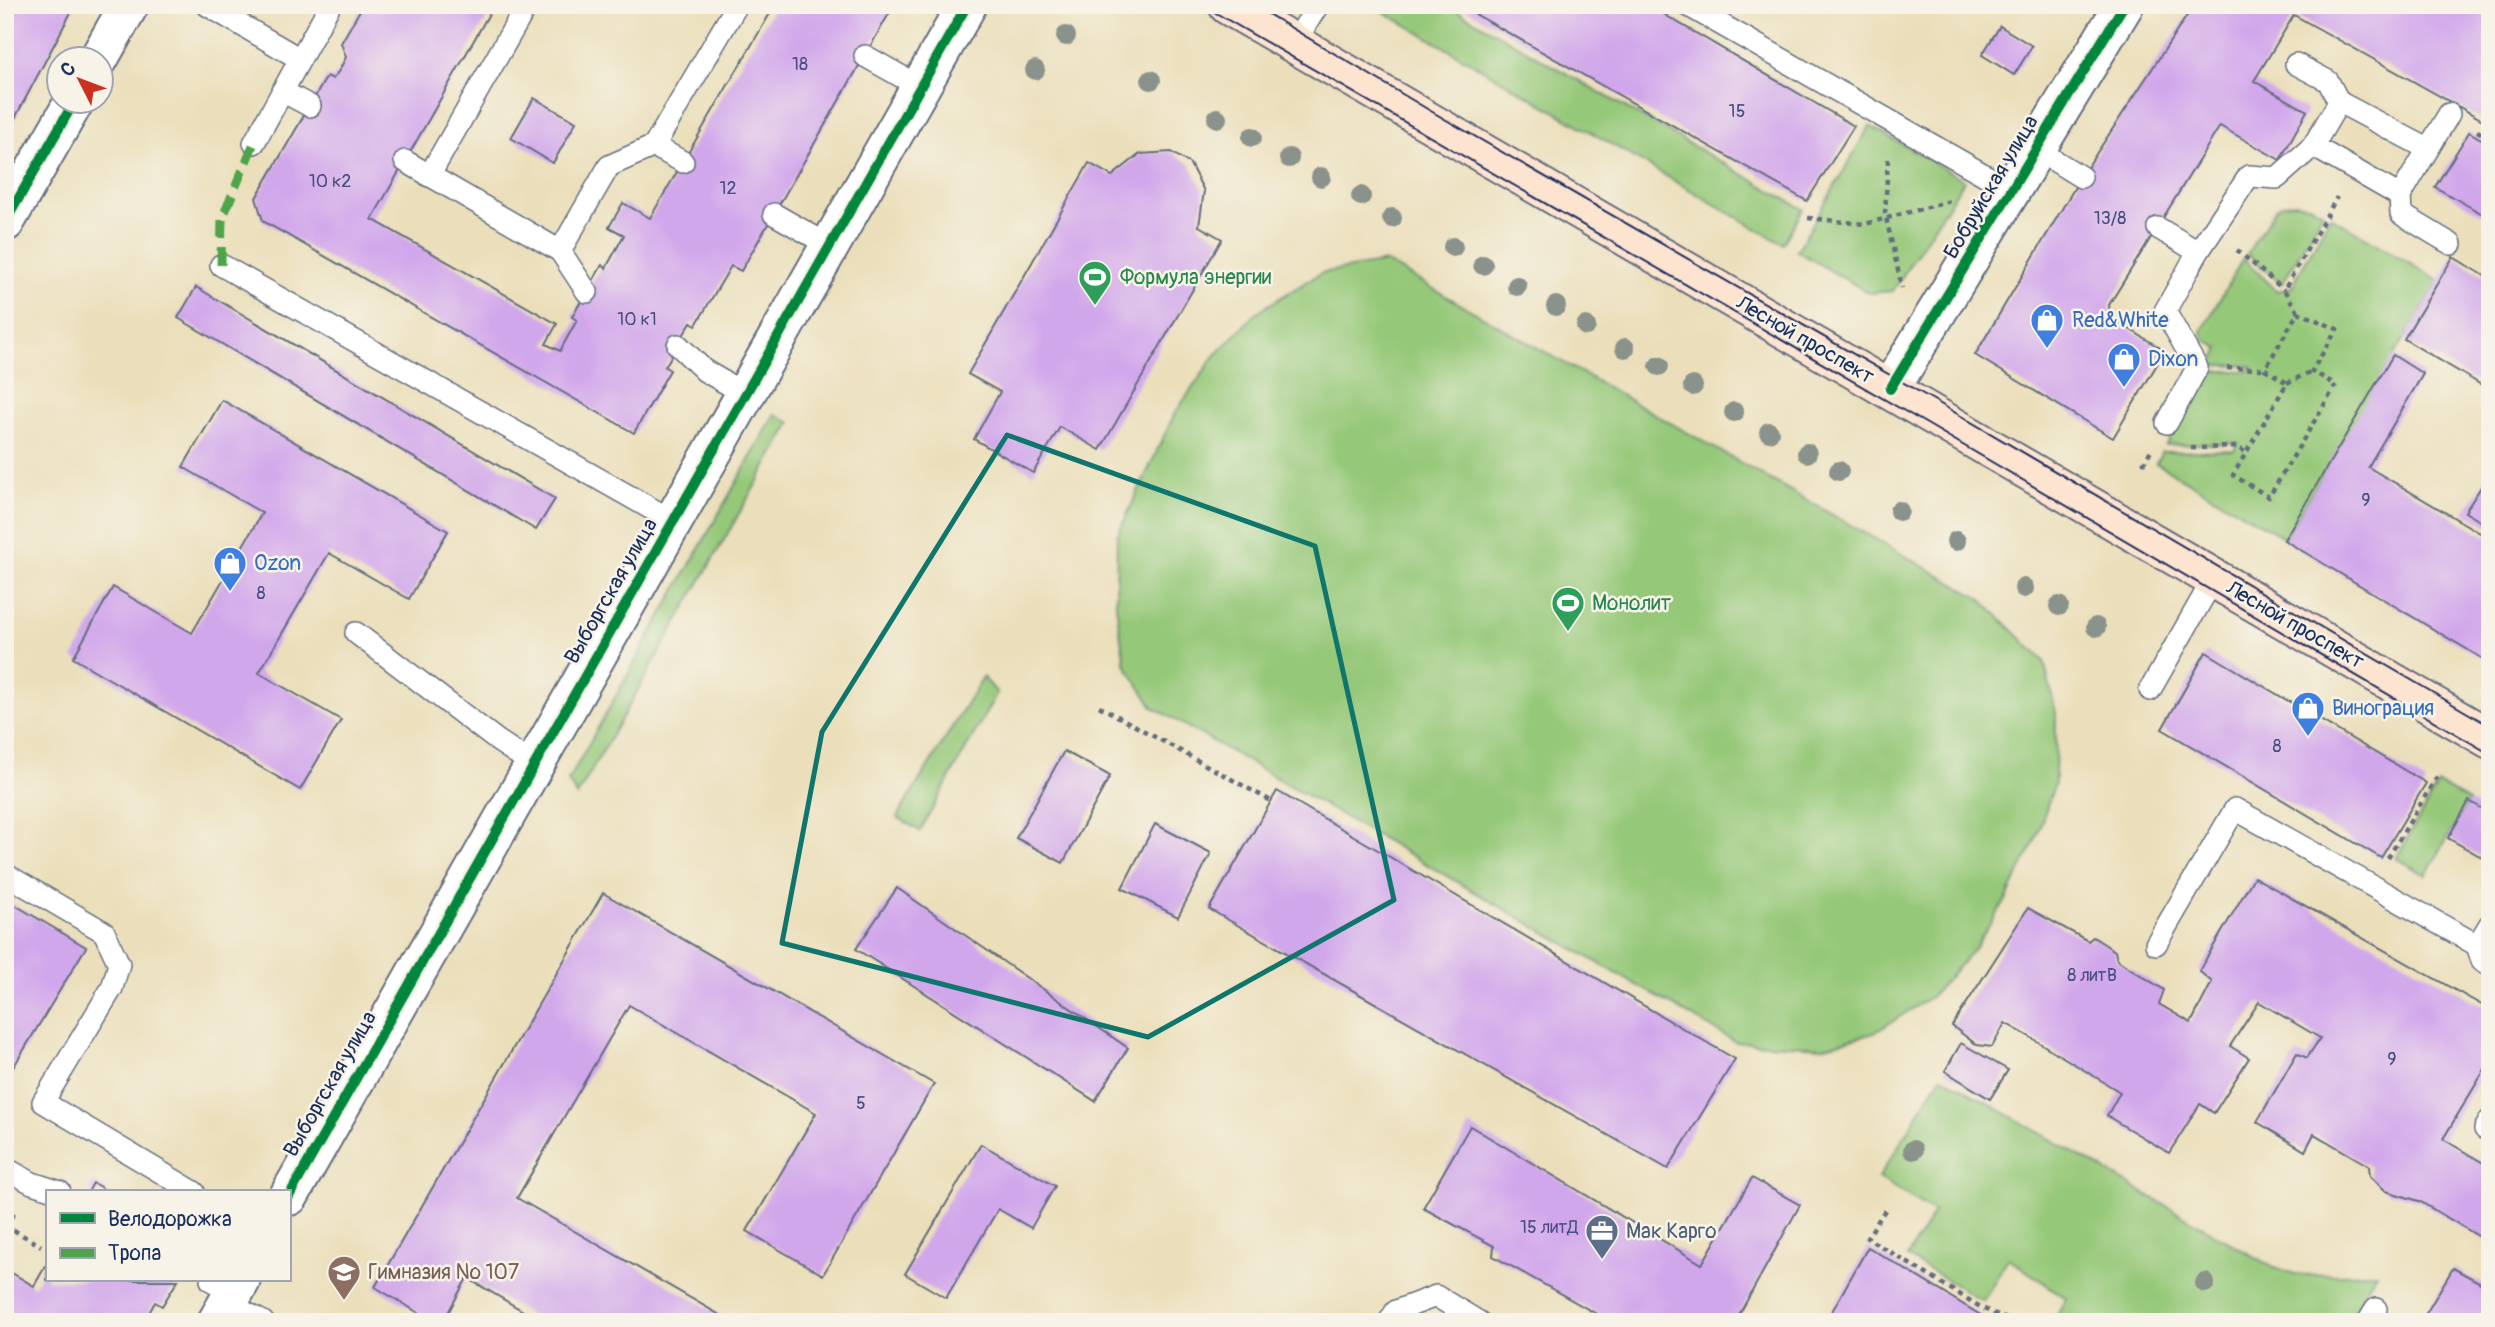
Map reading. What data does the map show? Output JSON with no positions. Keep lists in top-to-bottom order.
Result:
{
  "streets": {
    "main road": ["Лесной проспект"],
    "street": ["Бобруйская улица", "Выборгская улица"]
  },
  "crossings": [
    ["Бобруйская улица", "Лесной проспект"]
  ],
  "places": {
    "sports": ["Формула энергии", "Монолит"],
    "shop": [
      "Red&White",
      "Dixon",
      "Ozon",
      "Винограция"
    ],
    "office": ["Мак Карго"],
    "school or university": ["Гимназия № 107"]
  },
  "house_numbers": [
    "18",
    "15",
    "10 к2",
    "12",
    "13/8",
    "10 к1",
    "9",
    "8",
    "8",
    "8 литВ",
    "9",
    "5",
    "15 литД"
  ],
  "legend": ["Велодорожка", "Тропа"],
  "north": "top left"
}
